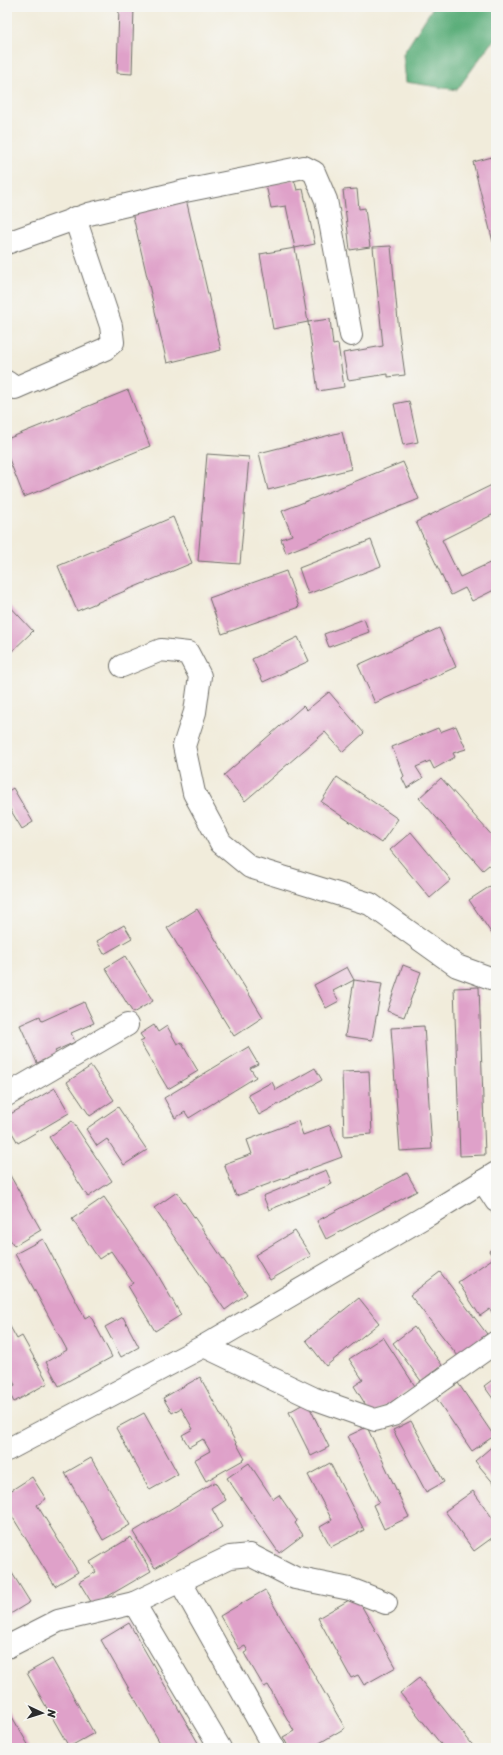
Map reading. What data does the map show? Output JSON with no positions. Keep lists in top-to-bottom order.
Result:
{
  "north": "right"
}
